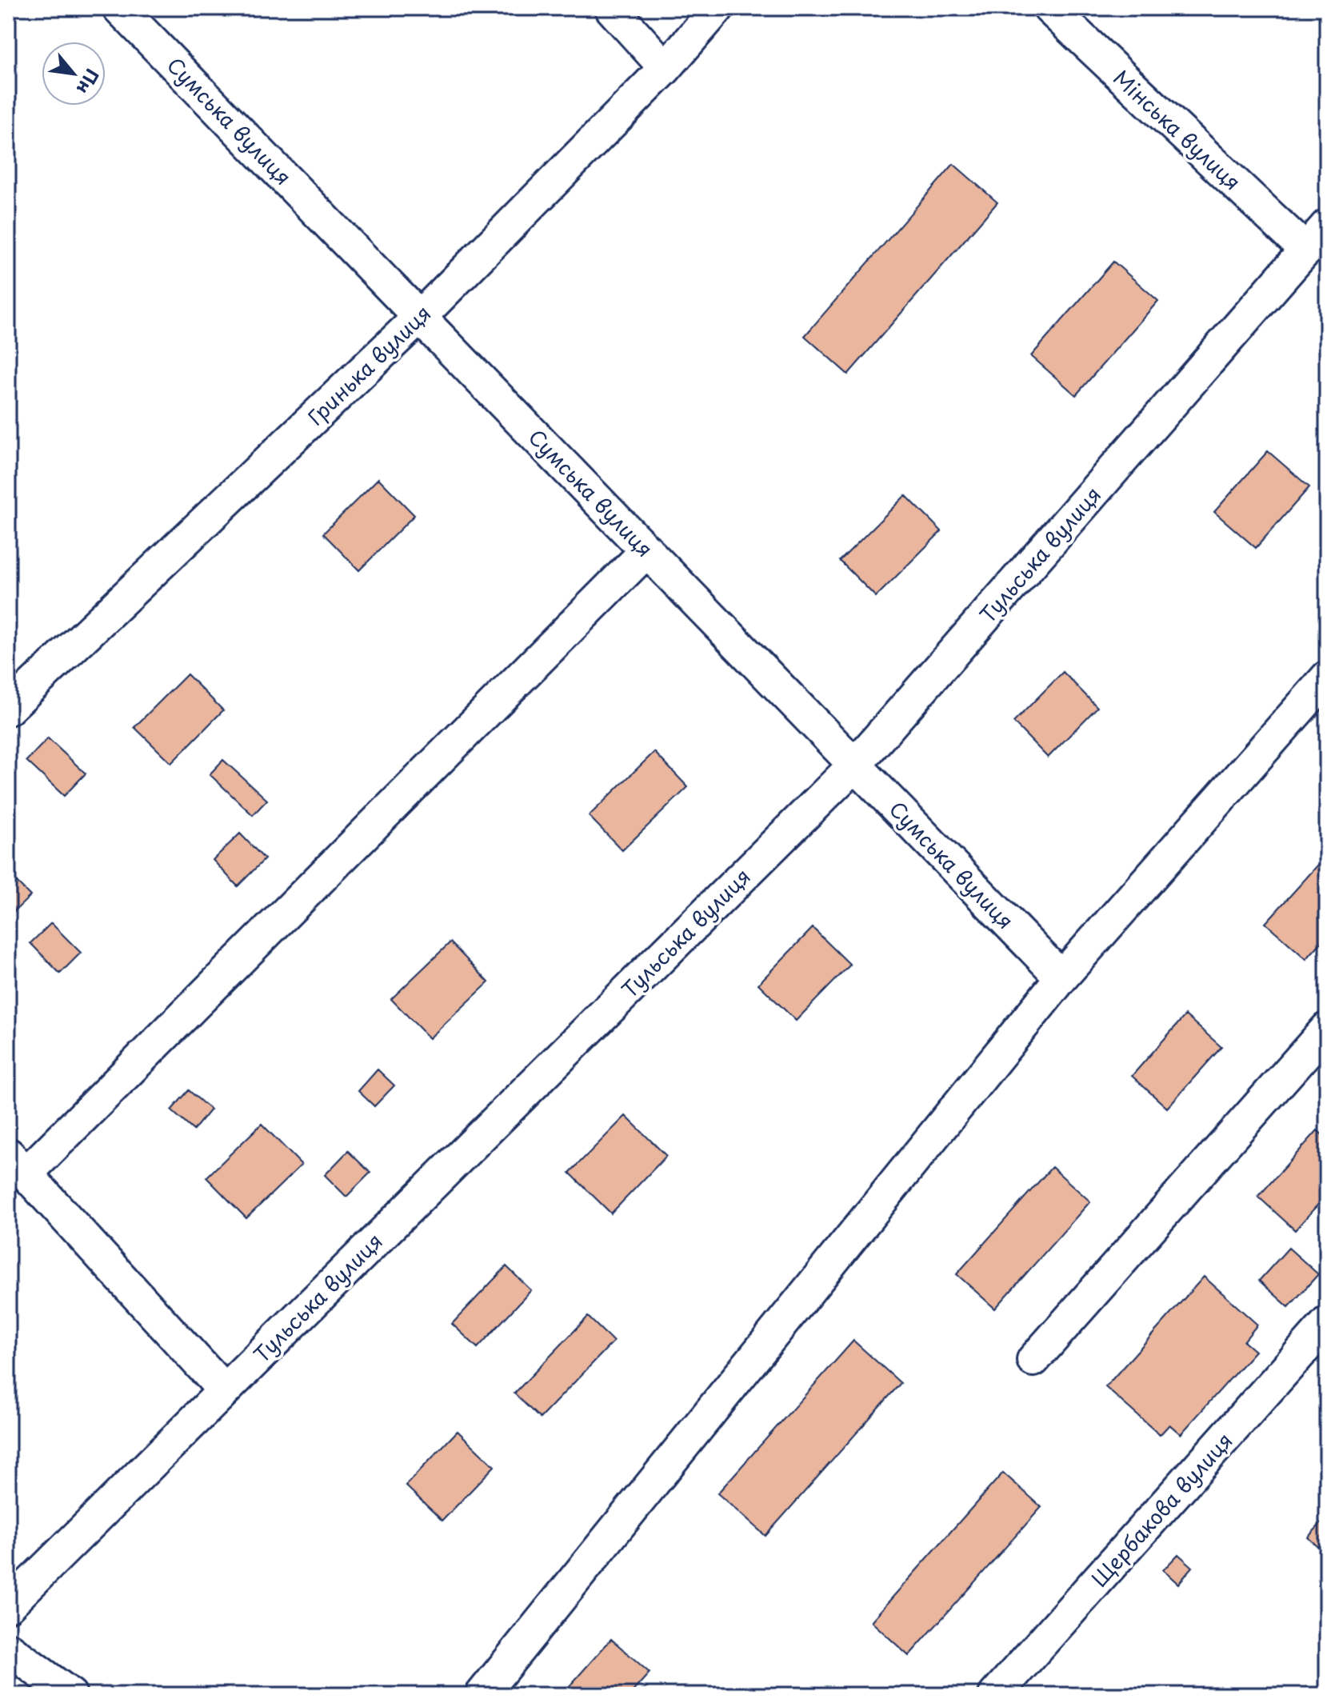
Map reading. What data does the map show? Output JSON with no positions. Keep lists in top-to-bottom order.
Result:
{
  "streets": {
    "street": [
      "Сумська вулиця",
      "Мінська вулиця",
      "Гринька вулиця",
      "Тульська вулиця",
      "Щербакова вулиця"
    ]
  },
  "crossings": [
    ["Сумська вулиця", "Гринька вулиця"],
    ["Сумська вулиця", "Тульська вулиця"],
    ["Мінська вулиця", "Тульська вулиця"]
  ],
  "north": "bottom right"
}
